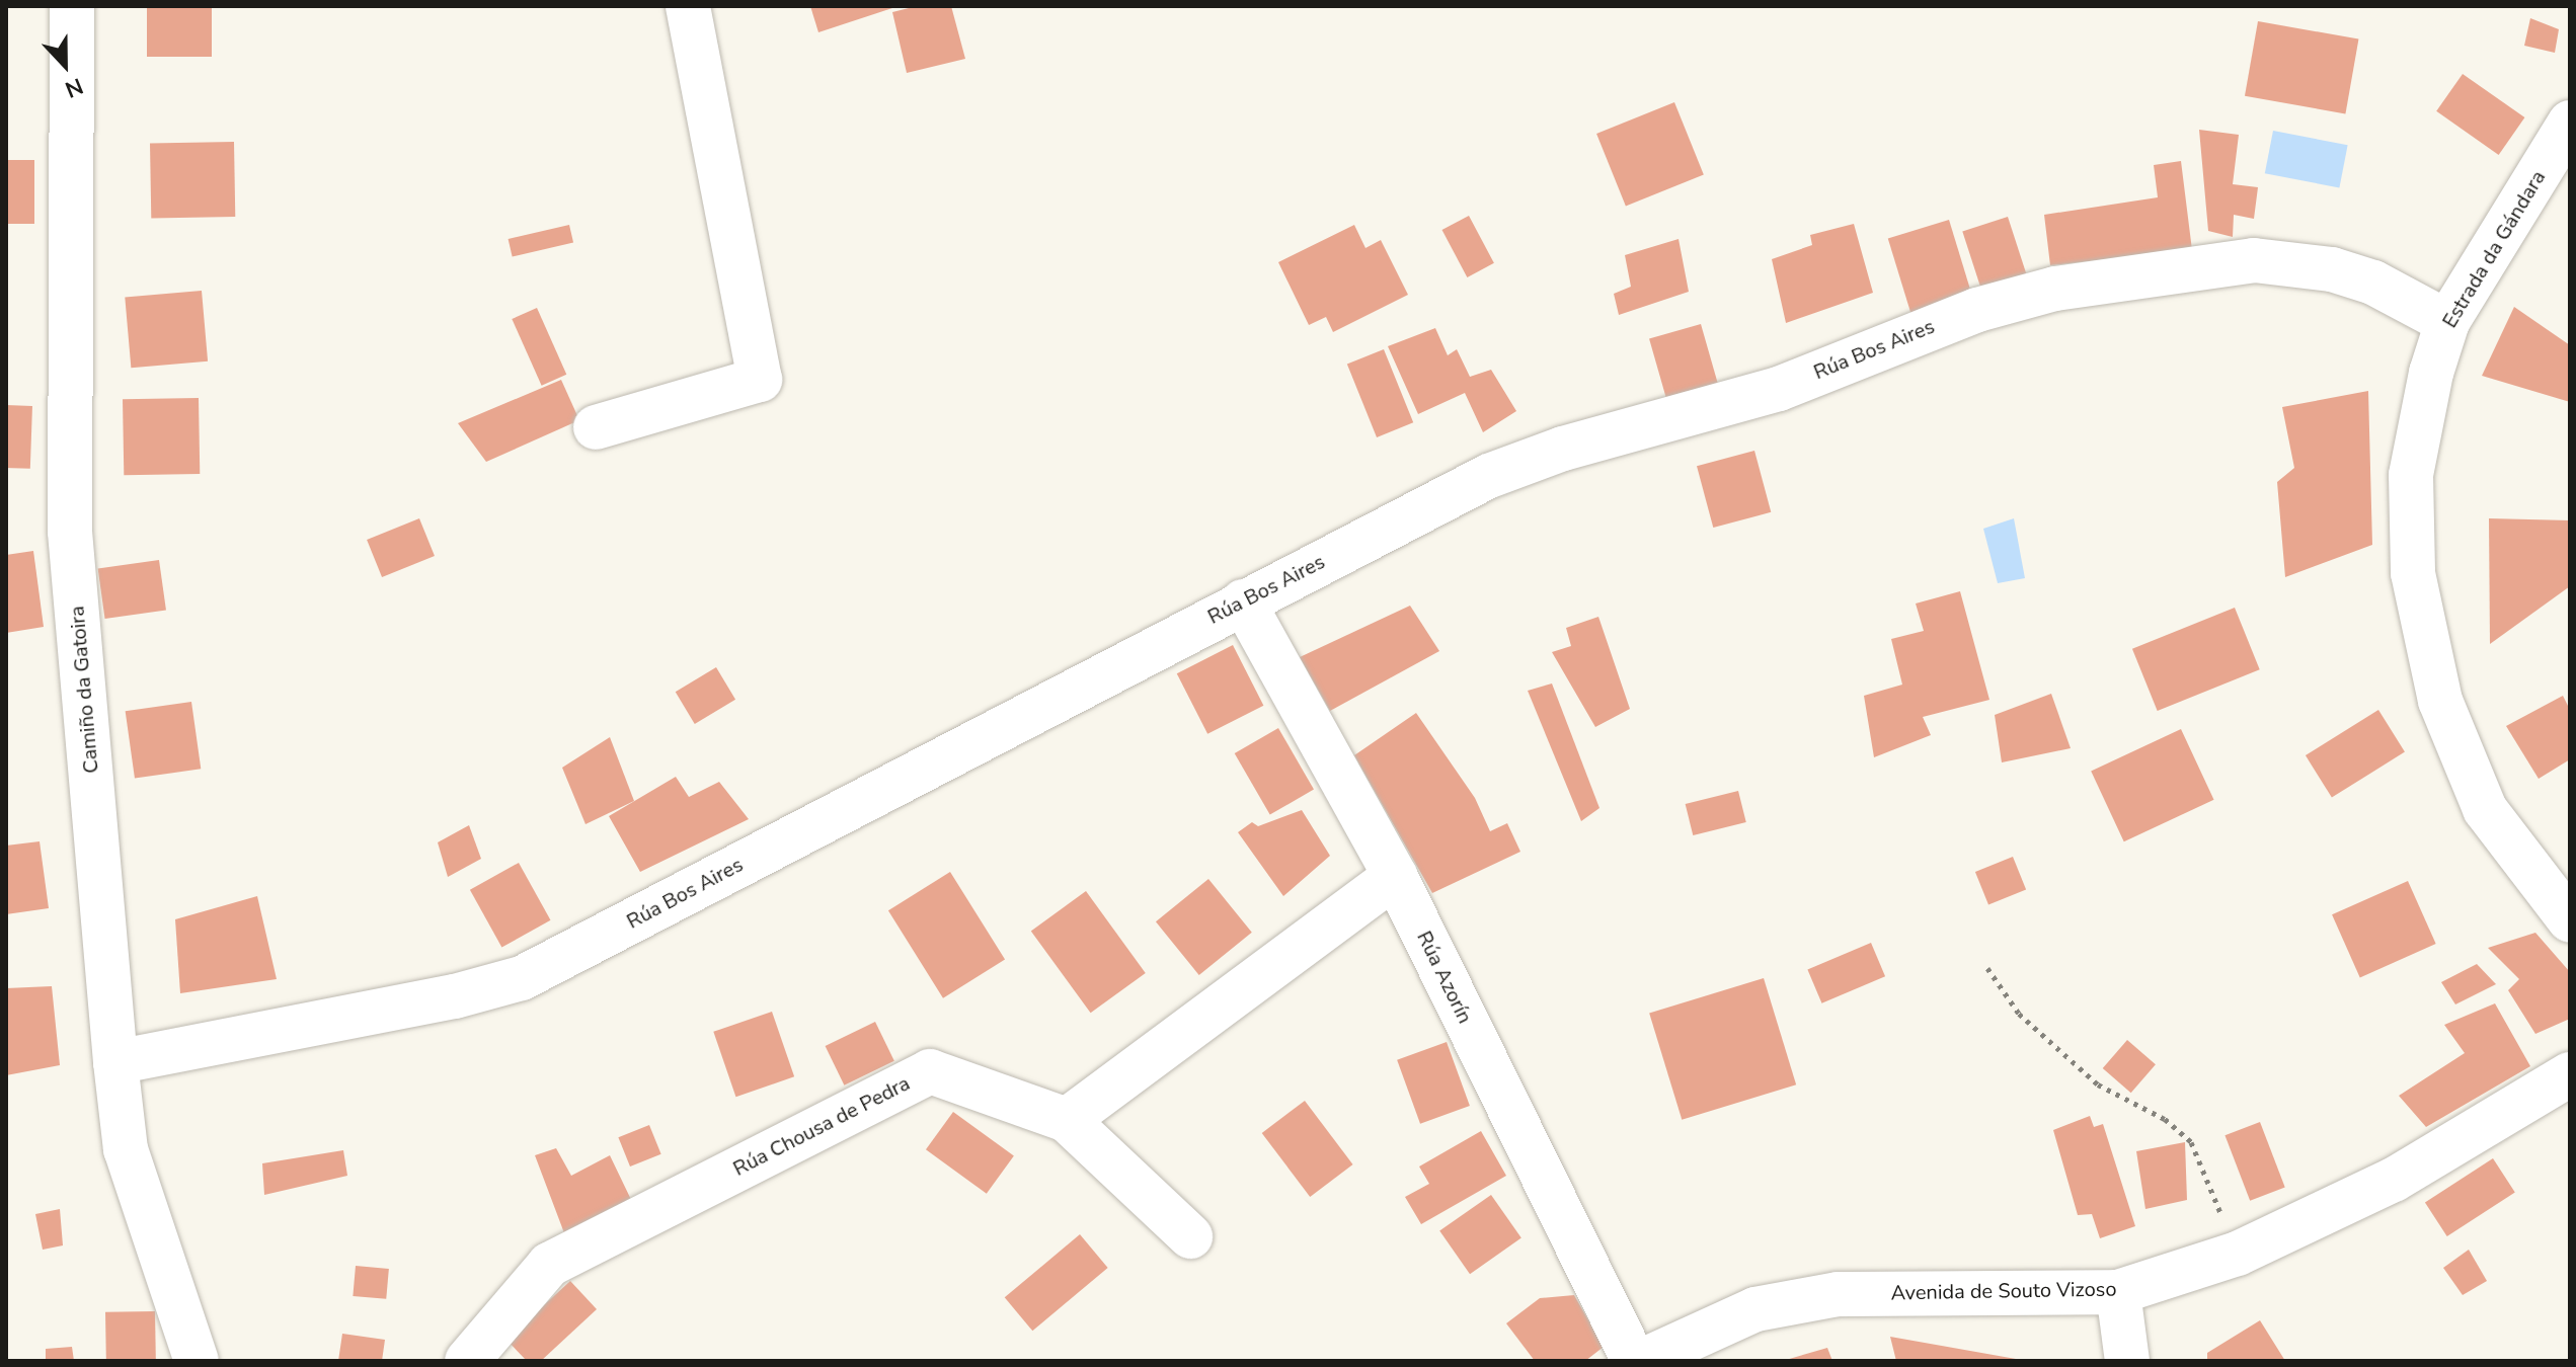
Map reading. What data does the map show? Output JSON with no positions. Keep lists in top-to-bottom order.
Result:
{
  "streets": {
    "street": [
      "Estrada da Gándara",
      "Rúa Bos Aires",
      "Camiño da Gatoira",
      "Rúa Azorín",
      "Rúa Chousa de Pedra",
      "Avenida de Souto Vizoso"
    ]
  },
  "crossings": [
    ["Estrada da Gándara", "Rúa Bos Aires"],
    ["Rúa Bos Aires", "Camiño da Gatoira"],
    ["Rúa Bos Aires", "Rúa Azorín"]
  ],
  "north": "bottom"
}
